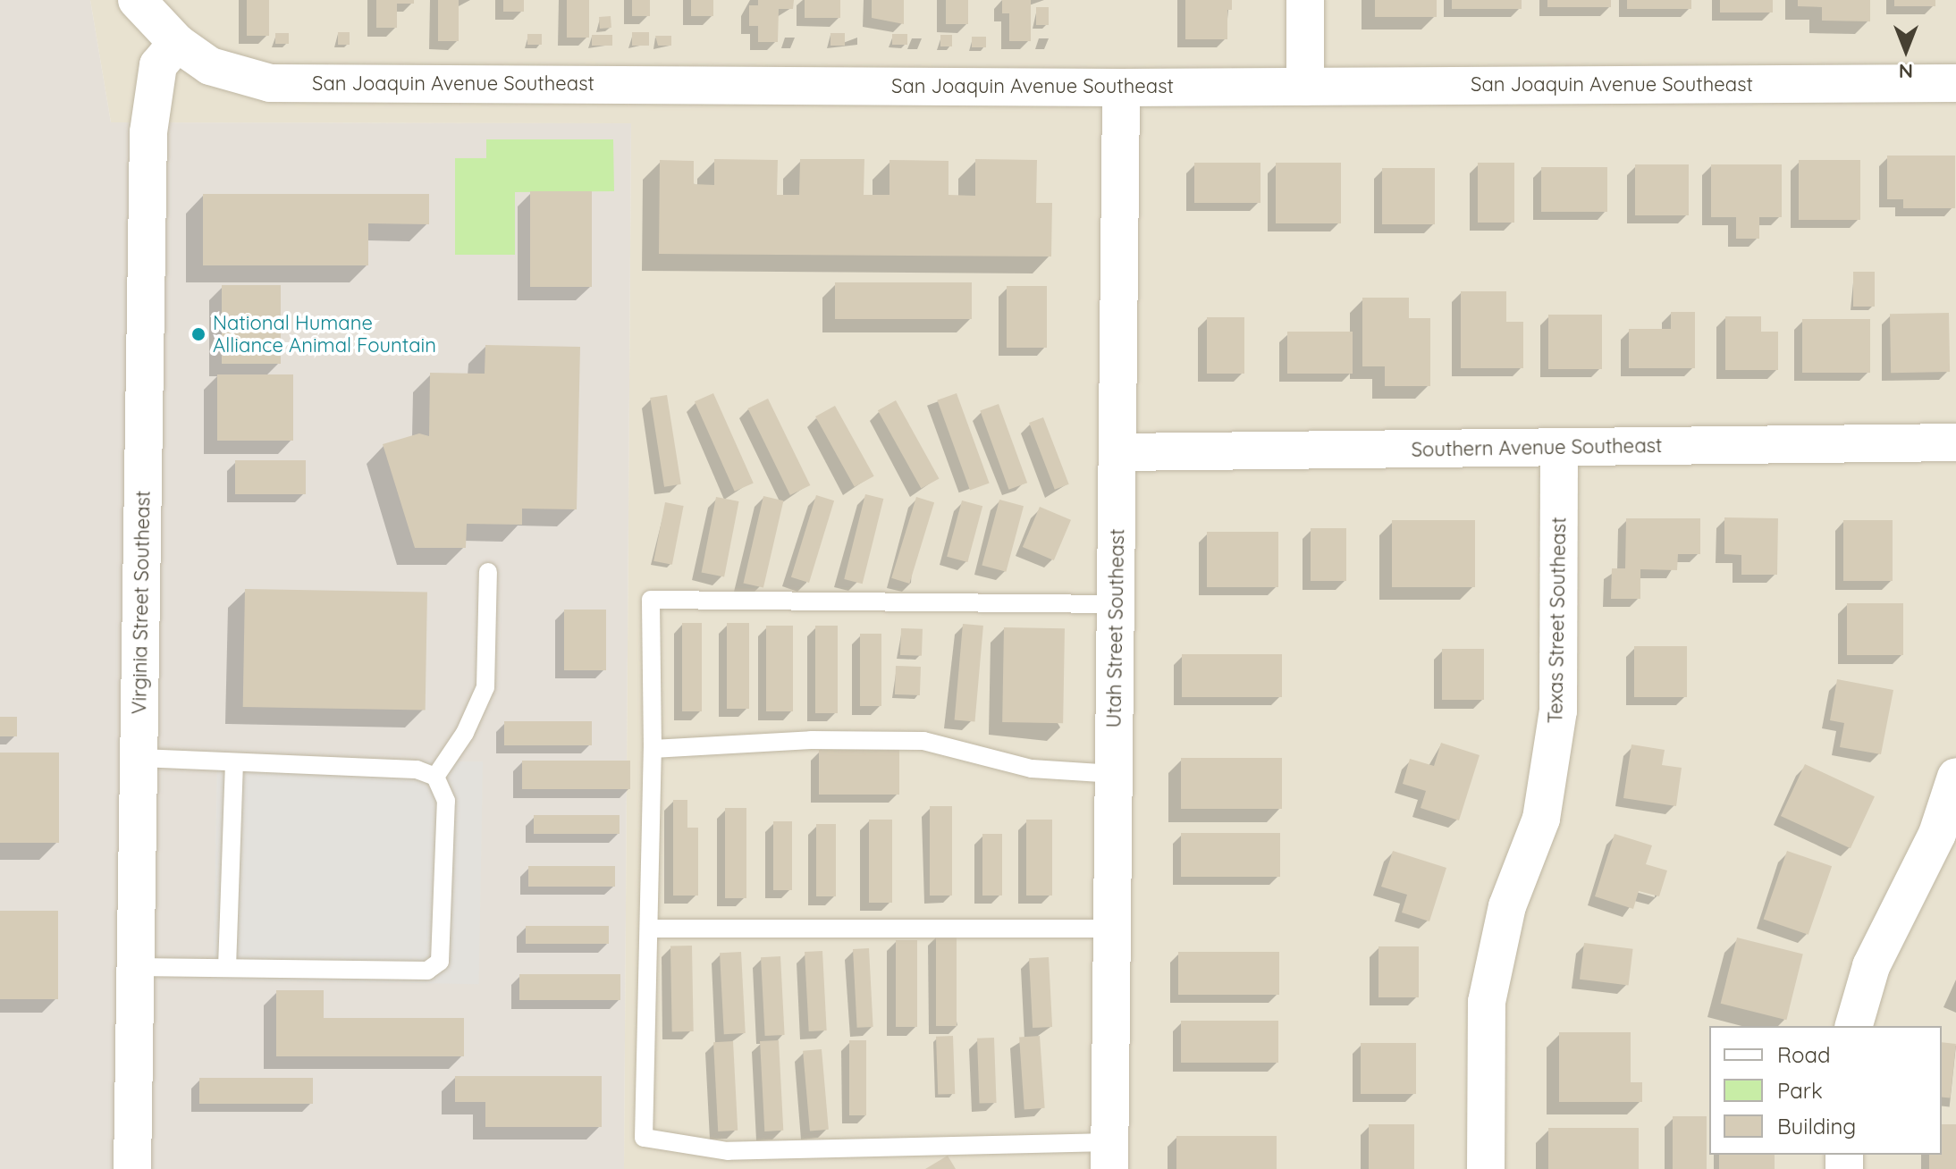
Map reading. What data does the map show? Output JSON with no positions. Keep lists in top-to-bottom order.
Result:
{
  "streets": {
    "street": [
      "San Joaquin Avenue Southeast",
      "Southern Avenue Southeast",
      "Virginia Street Southeast",
      "Texas Street Southeast",
      "Utah Street Southeast"
    ]
  },
  "crossings": [
    ["San Joaquin Avenue Southeast", "Virginia Street Southeast"],
    ["San Joaquin Avenue Southeast", "Utah Street Southeast"],
    ["Southern Avenue Southeast", "Texas Street Southeast"],
    ["Southern Avenue Southeast", "Utah Street Southeast"]
  ],
  "places": ["National Humane Alliance Animal Fountain"],
  "legend": ["Road", "Park", "Building"],
  "north": "bottom"
}
